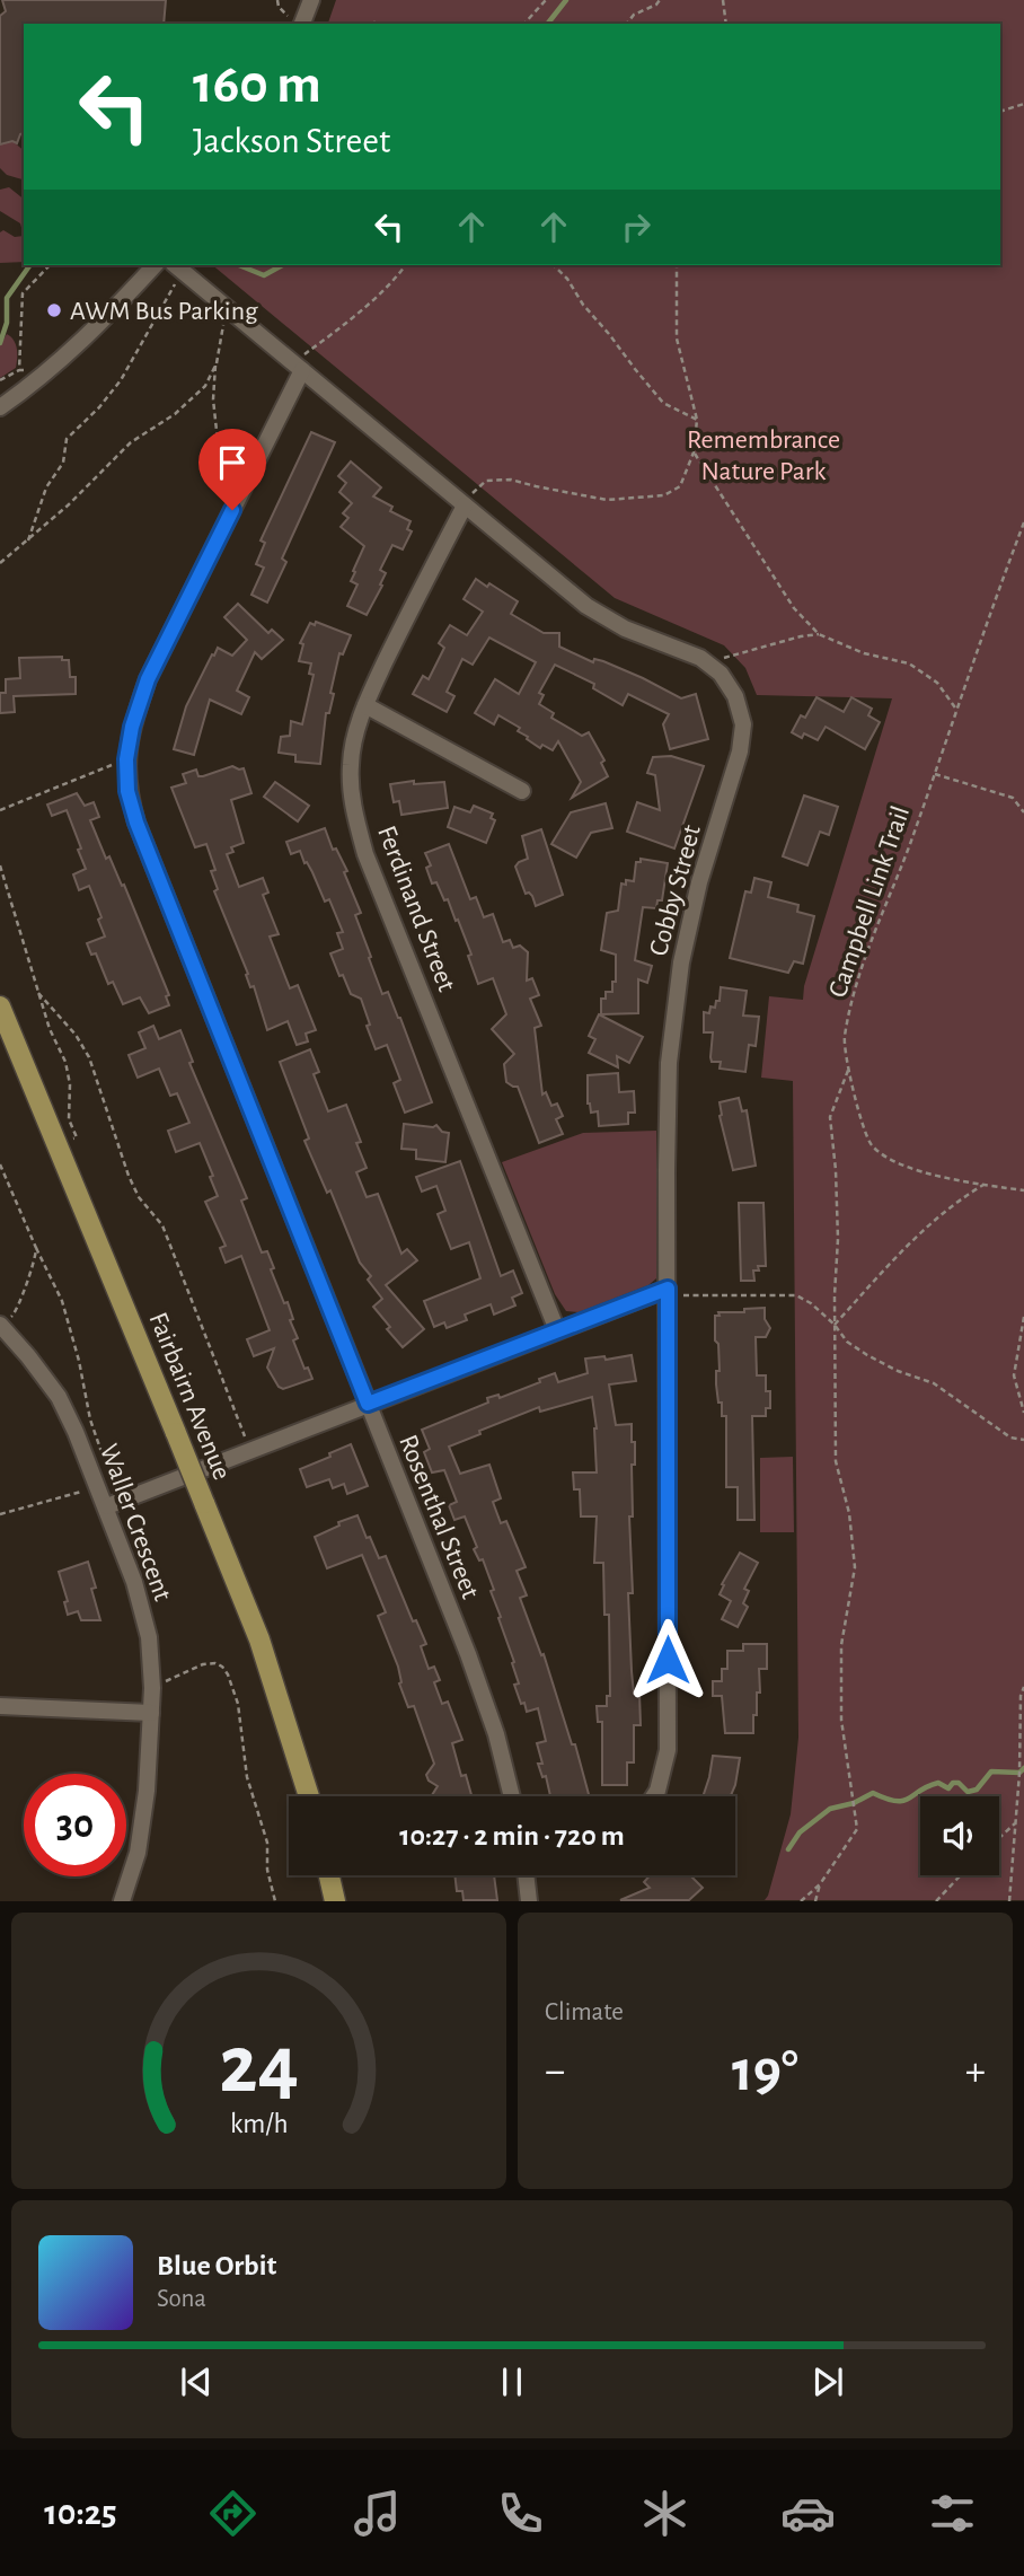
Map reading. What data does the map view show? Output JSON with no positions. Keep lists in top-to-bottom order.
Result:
{
  "streets": {
    "main road": ["Fairbairn Avenue"],
    "street": [
      "Cobby Street",
      "Ferdinand Street",
      "Rosenthal Street",
      "Waller Crescent"
    ],
    "path": ["Campbell Link Trail"]
  },
  "crossings": [
    ["Cobby Street", "Ferdinand Street"],
    ["Cobby Street", "Rosenthal Street"]
  ],
  "parks": ["Remembrance Nature Park"],
  "places": ["AWM Bus Parking"],
  "page": {
    "turn": ["160 m", "Jackson Street"],
    "limit": "30",
    "trip": "10:27 · 2 min · 720 m",
    "tile": "Climate",
    "heat": ["−", "19°", "+"],
    "song": ["Blue Orbit", "Sona"],
    "tabs": "10:25",
    "gauge": ["24", "km/h"]
  }
}
